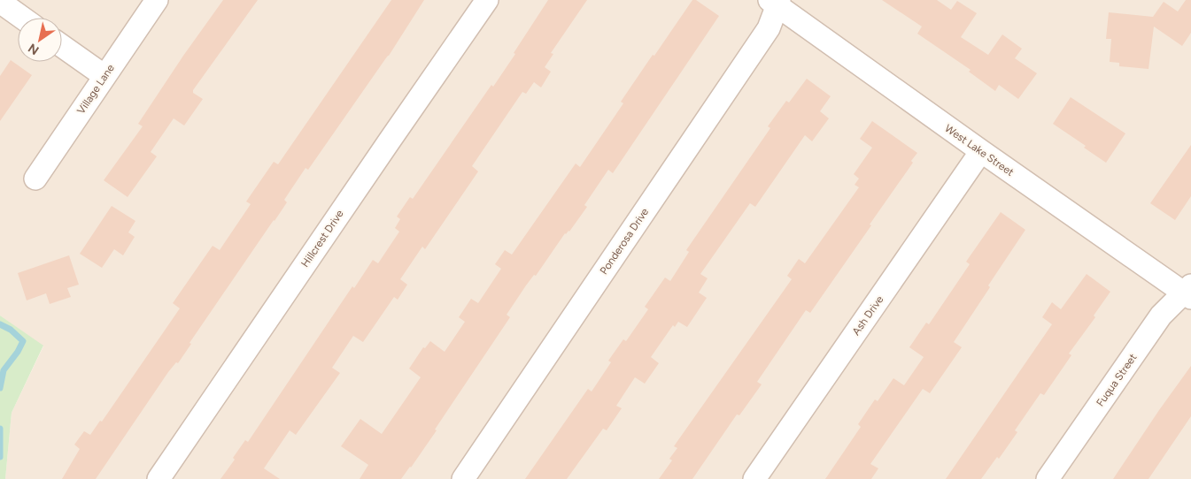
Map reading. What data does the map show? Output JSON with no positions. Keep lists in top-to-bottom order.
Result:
{
  "streets": {
    "street": [
      "Village Lane",
      "West Lake Street",
      "Hillcrest Drive",
      "Ponderosa Drive",
      "Ash Drive",
      "Fuqua Street"
    ]
  },
  "crossings": [
    ["West Lake Street", "Ponderosa Drive"],
    ["West Lake Street", "Ash Drive"],
    ["West Lake Street", "Fuqua Street"]
  ],
  "north": "bottom left"
}
